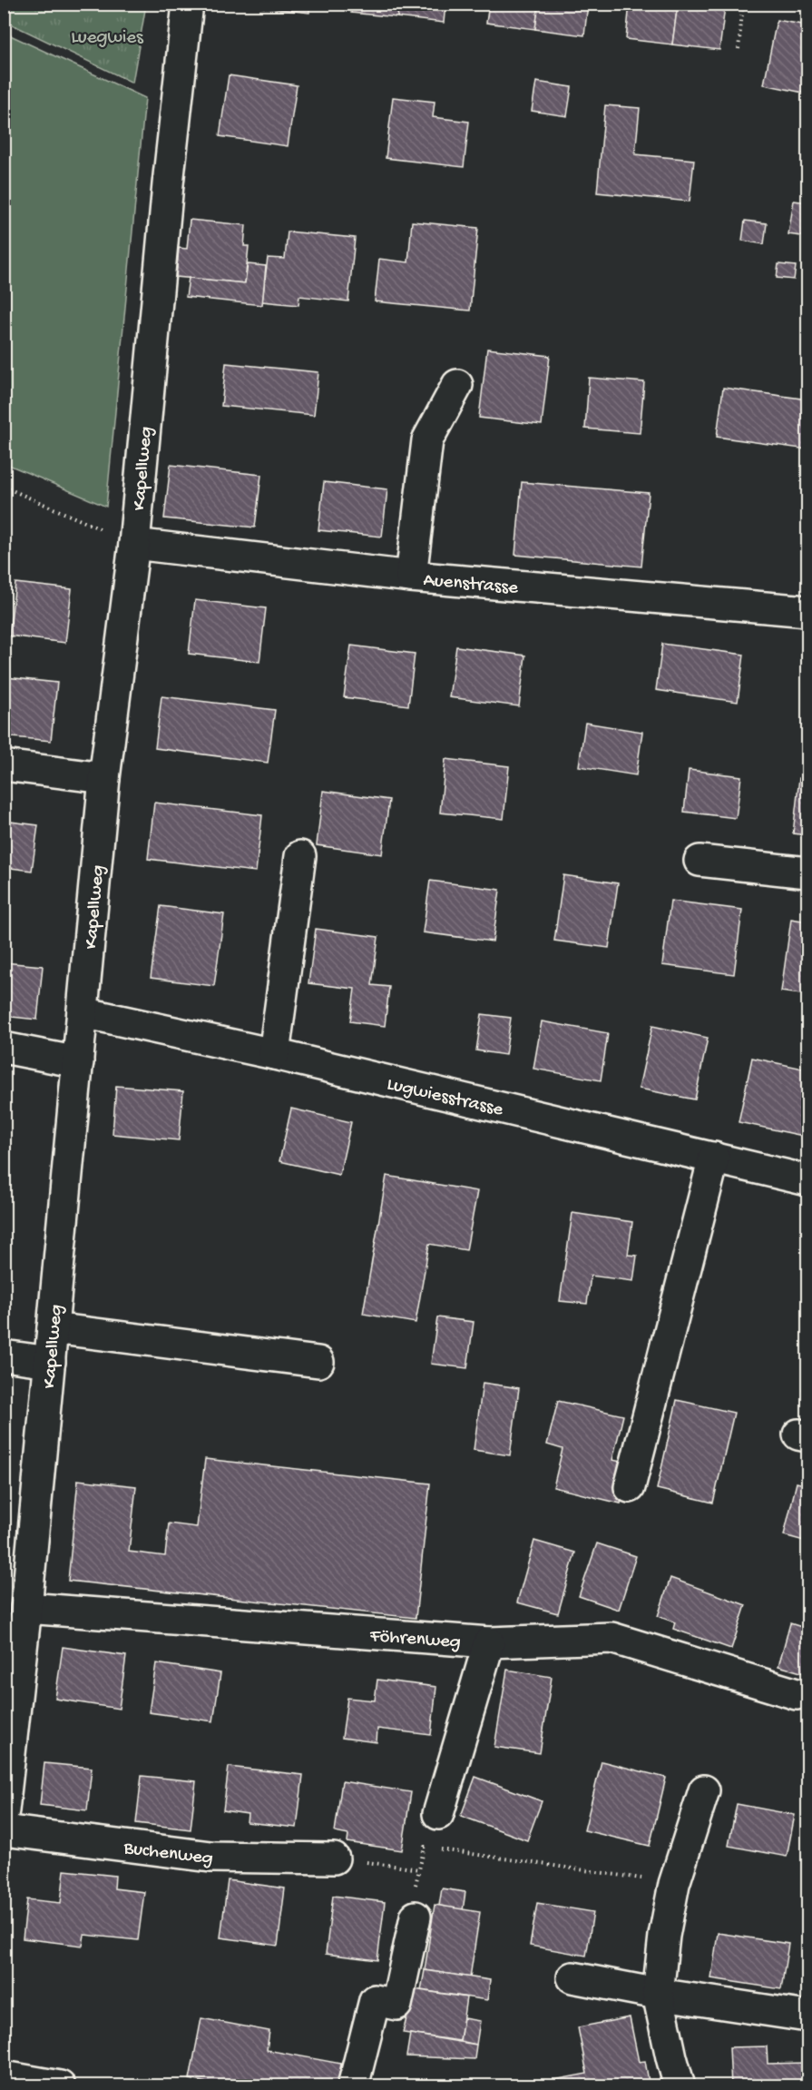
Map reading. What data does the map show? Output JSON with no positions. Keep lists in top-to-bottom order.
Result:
{
  "streets": {
    "street": [
      "Kapellweg",
      "Auenstrasse",
      "Lugwiesstrasse",
      "Föhrenweg",
      "Buchenweg"
    ]
  },
  "crossings": [
    ["Kapellweg", "Auenstrasse"],
    ["Kapellweg", "Lugwiesstrasse"],
    ["Kapellweg", "Föhrenweg"]
  ],
  "parks": ["Luegwies"]
}
